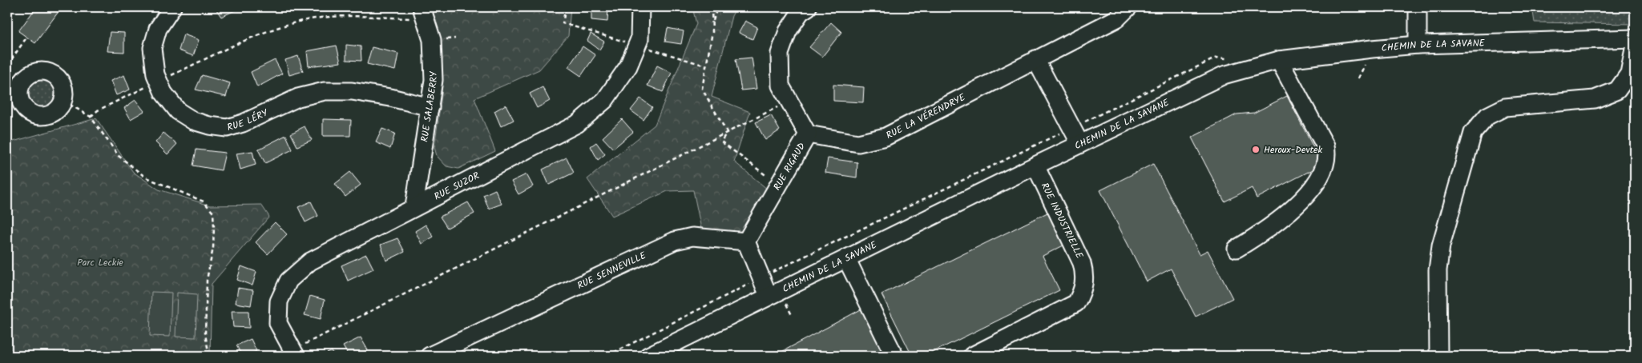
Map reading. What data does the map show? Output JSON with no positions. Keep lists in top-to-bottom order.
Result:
{
  "streets": {
    "street": [
      "CHEMIN DE LA SAVANE",
      "RUE SALABERRY",
      "RUE LA VÉRENDRYE",
      "RUE LÉRY",
      "RUE RIGAUD",
      "RUE SUZOR",
      "RUE INDUSTRIELLE",
      "RUE SENNEVILLE"
    ]
  },
  "crossings": [
    ["CHEMIN DE LA SAVANE", "RUE INDUSTRIELLE"],
    ["RUE SALABERRY", "RUE LÉRY"],
    ["RUE SALABERRY", "RUE SUZOR"],
    ["RUE LA VÉRENDRYE", "RUE RIGAUD"],
    ["RUE RIGAUD", "RUE SENNEVILLE"]
  ],
  "parks": ["Parc Leckie"],
  "places": ["Heroux-Devtek"]
}
